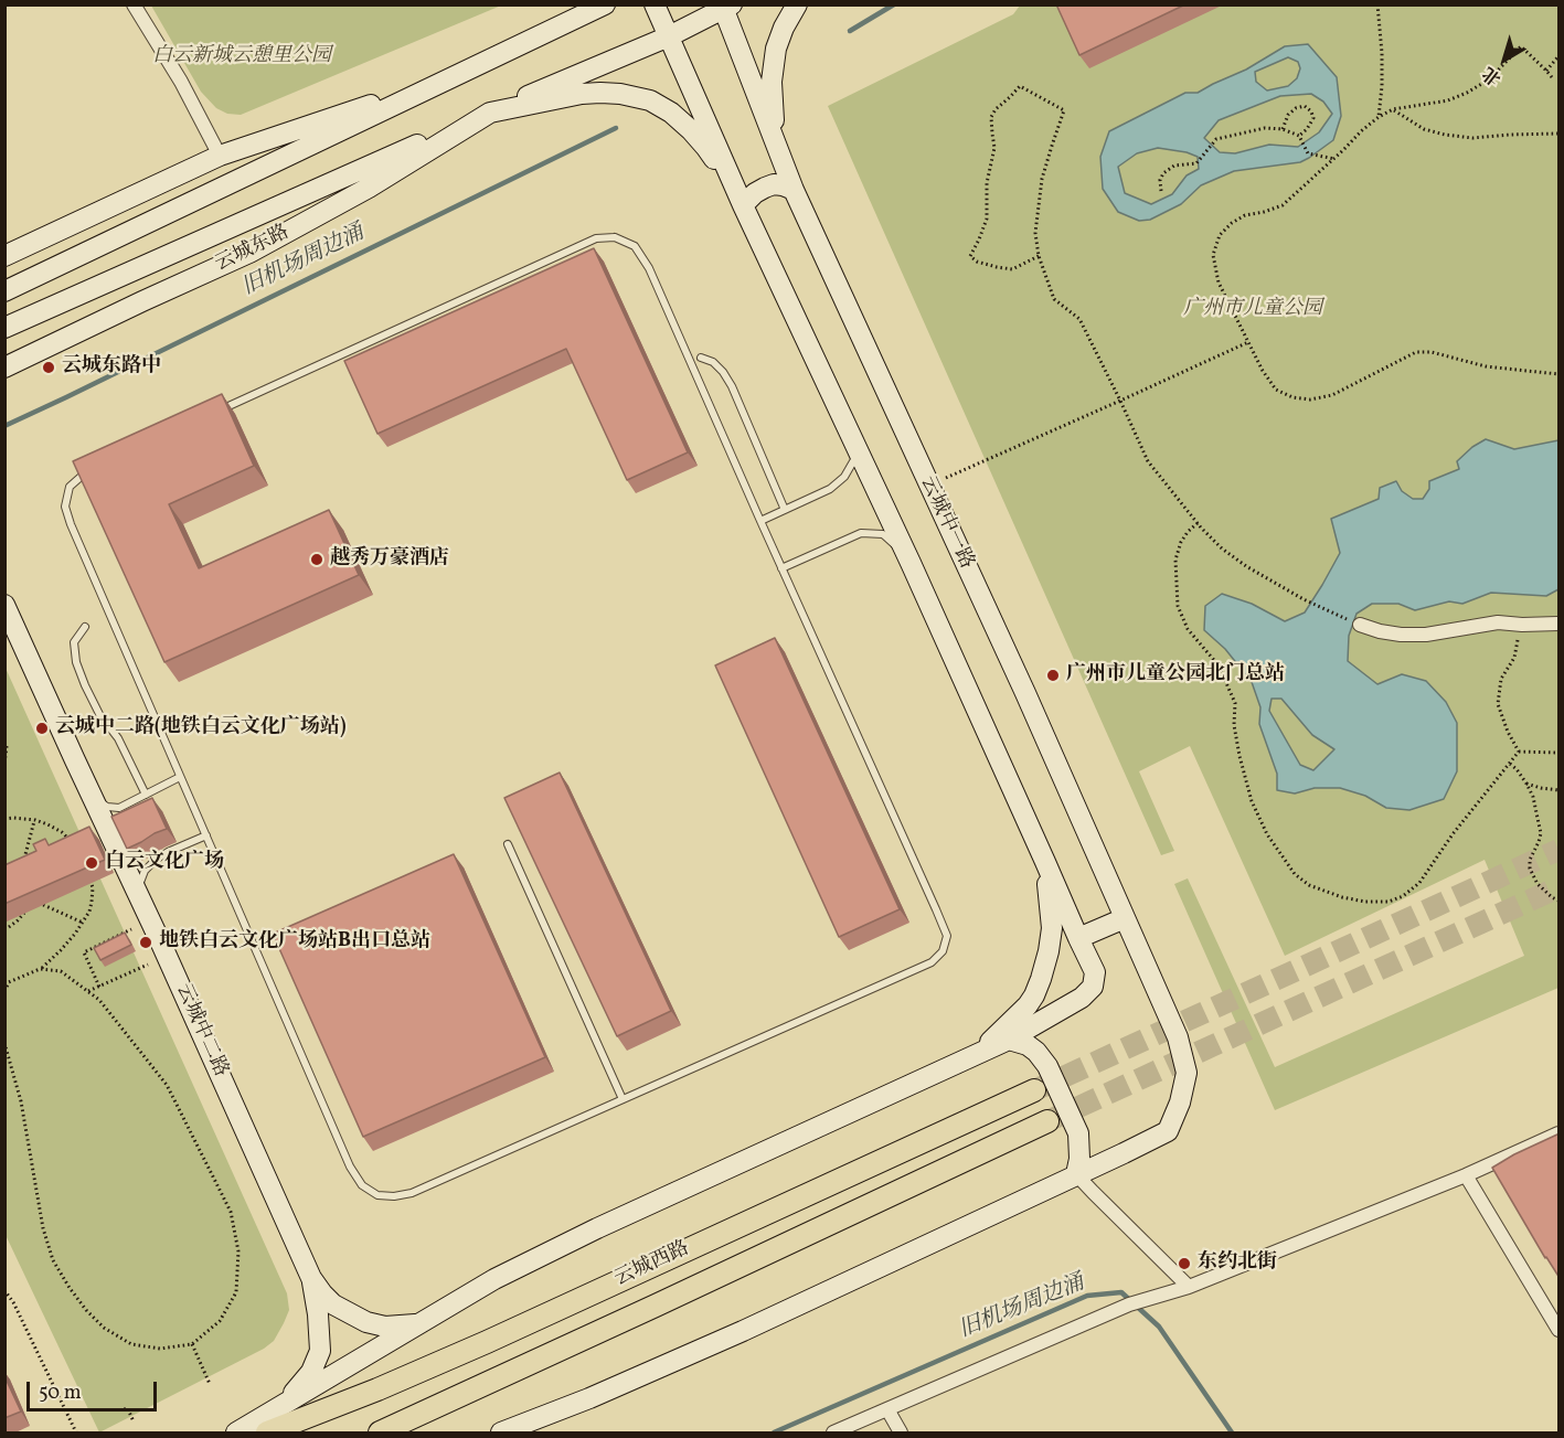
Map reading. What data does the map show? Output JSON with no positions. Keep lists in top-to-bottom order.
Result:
{
  "streets": {
    "main road": [
      "云城东路",
      "云城中一路",
      "云城中二路",
      "云城西路"
    ]
  },
  "crossings": [
    ["云城东路", "云城中一路"]
  ],
  "water": ["旧机场周边涌"],
  "parks": ["白云新城云憩里公园", "广州市儿童公园"],
  "places": [
    "云城东路中",
    "越秀万豪酒店",
    "广州市儿童公园北门总站",
    "云城中二路(地铁白云文化广场站)",
    "白云文化广场",
    "地铁白云文化广场站B出口总站",
    "东约北街"
  ],
  "scale_bar": "50 m",
  "north": "bottom left"
}
